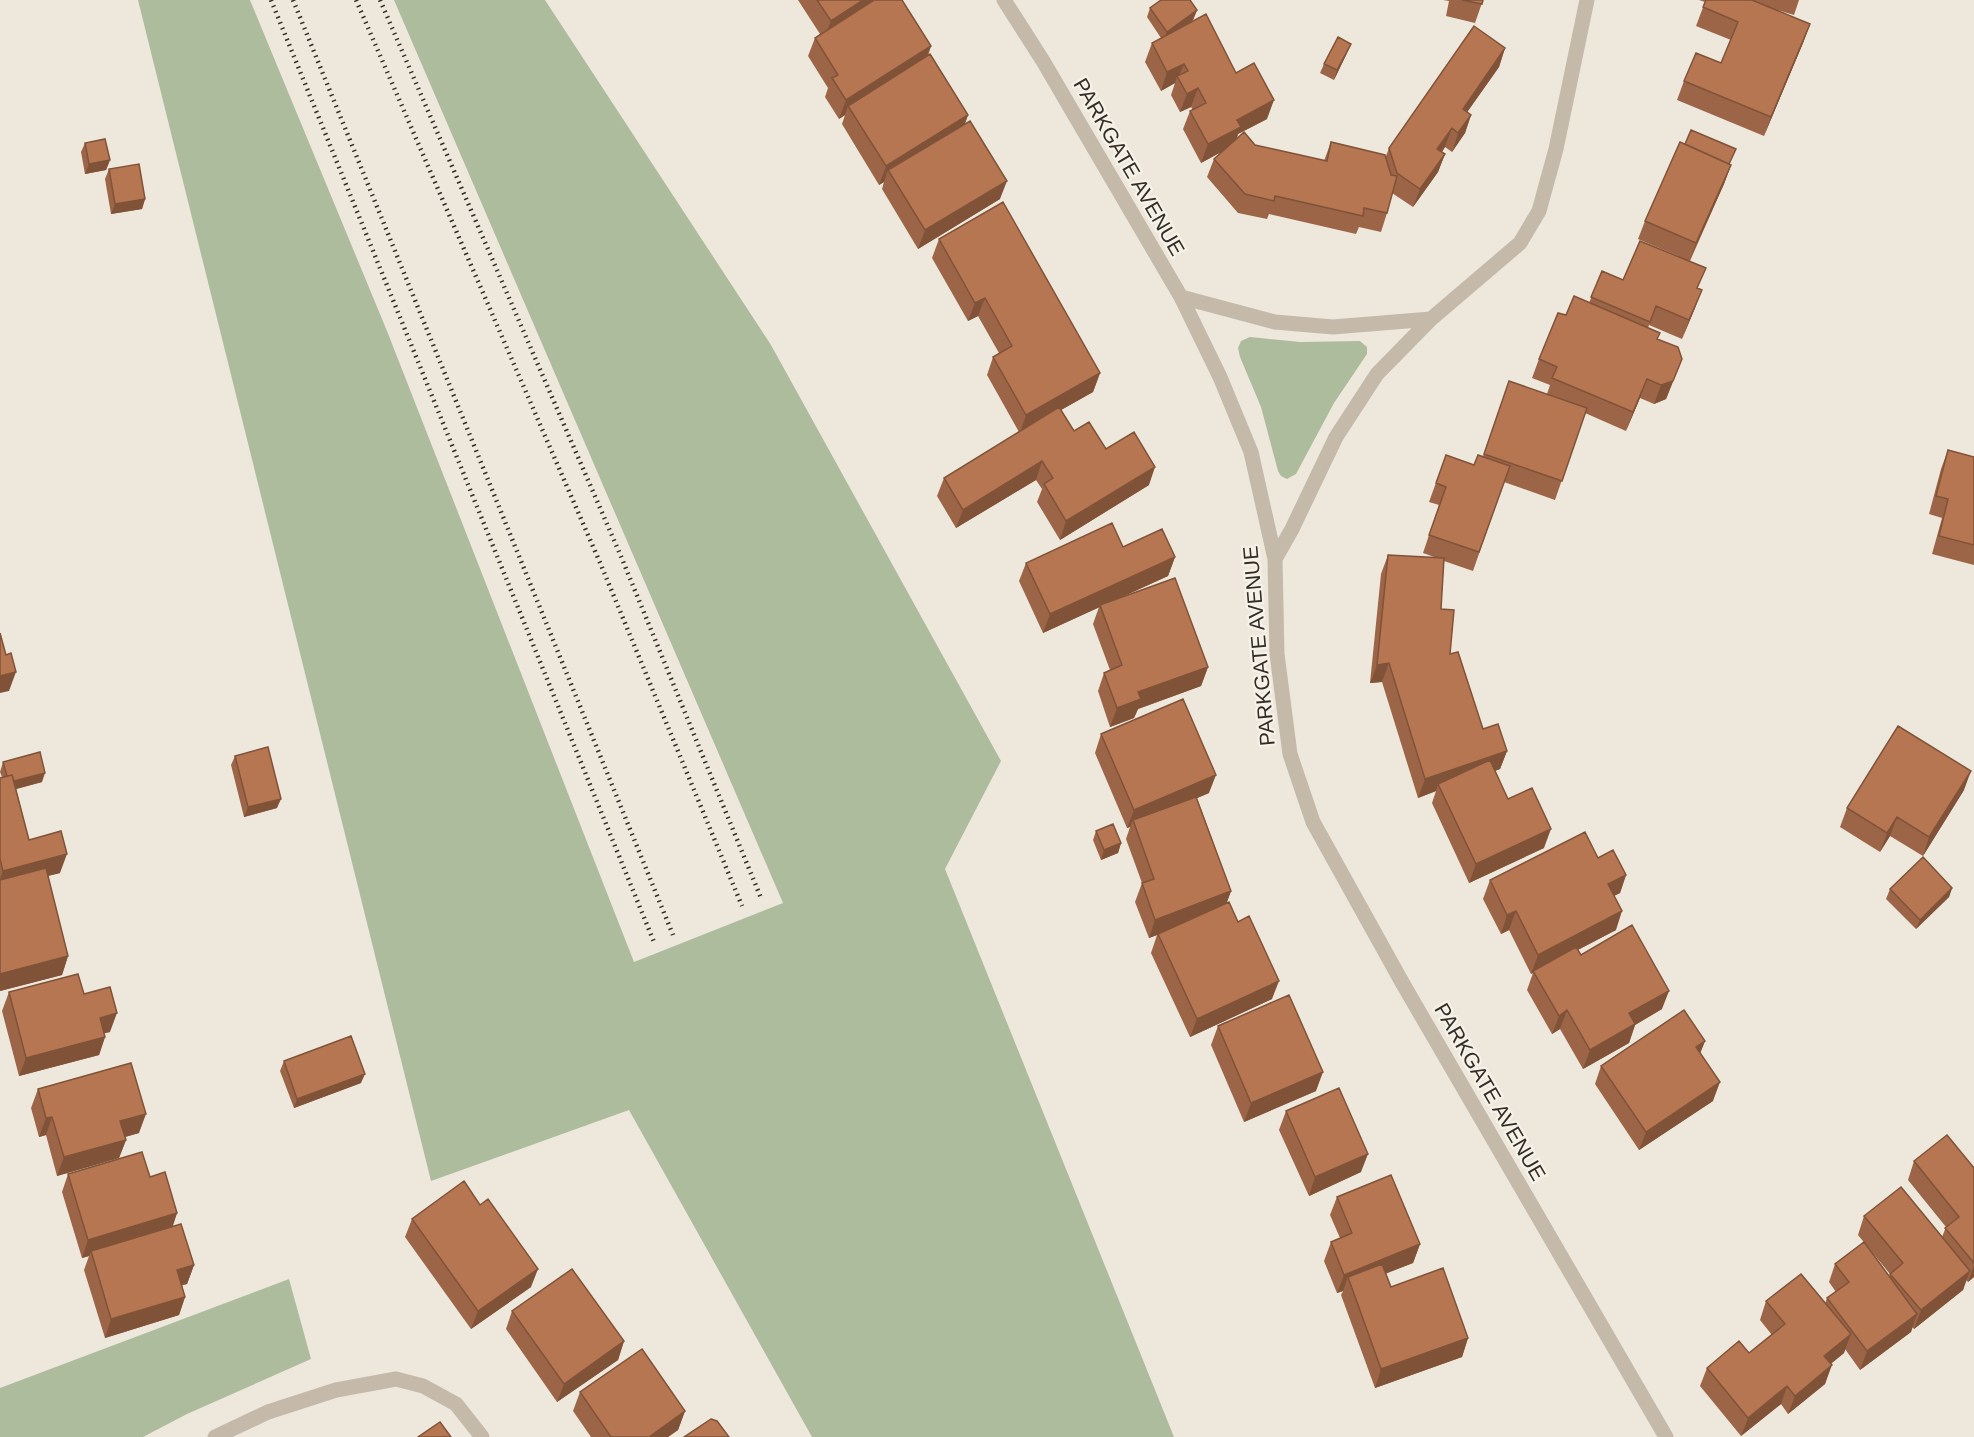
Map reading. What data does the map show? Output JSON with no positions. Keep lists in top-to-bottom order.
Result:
{
  "streets": {
    "street": ["PARKGATE AVENUE"]
  }
}
